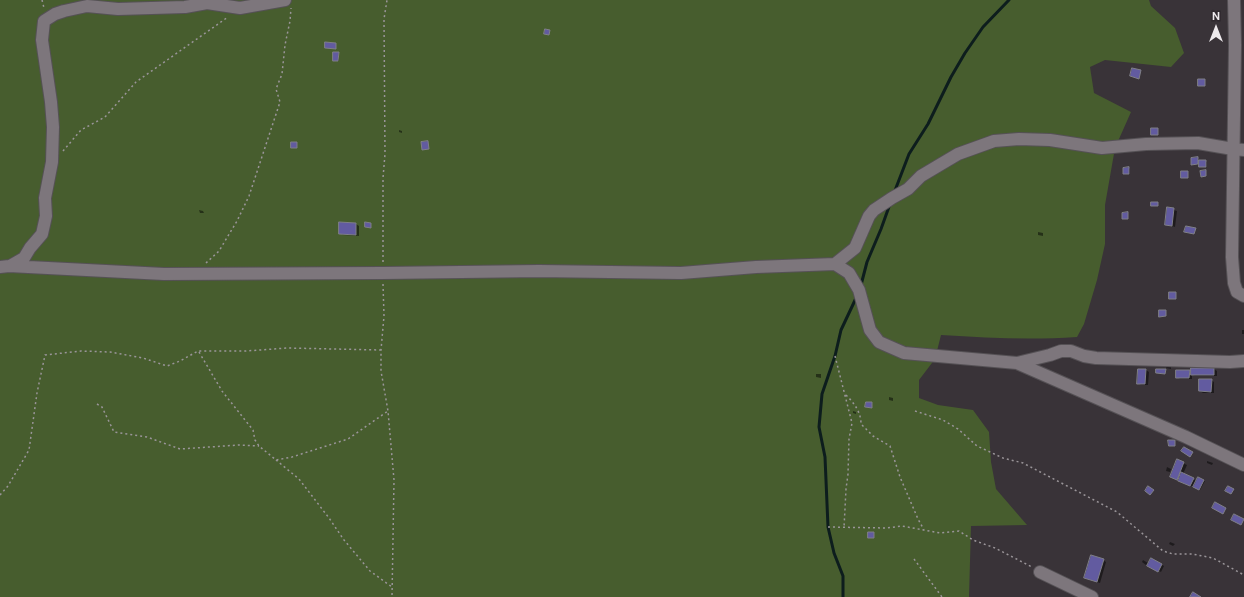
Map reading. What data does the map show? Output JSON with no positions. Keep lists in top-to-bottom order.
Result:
{
  "north": "top"
}
